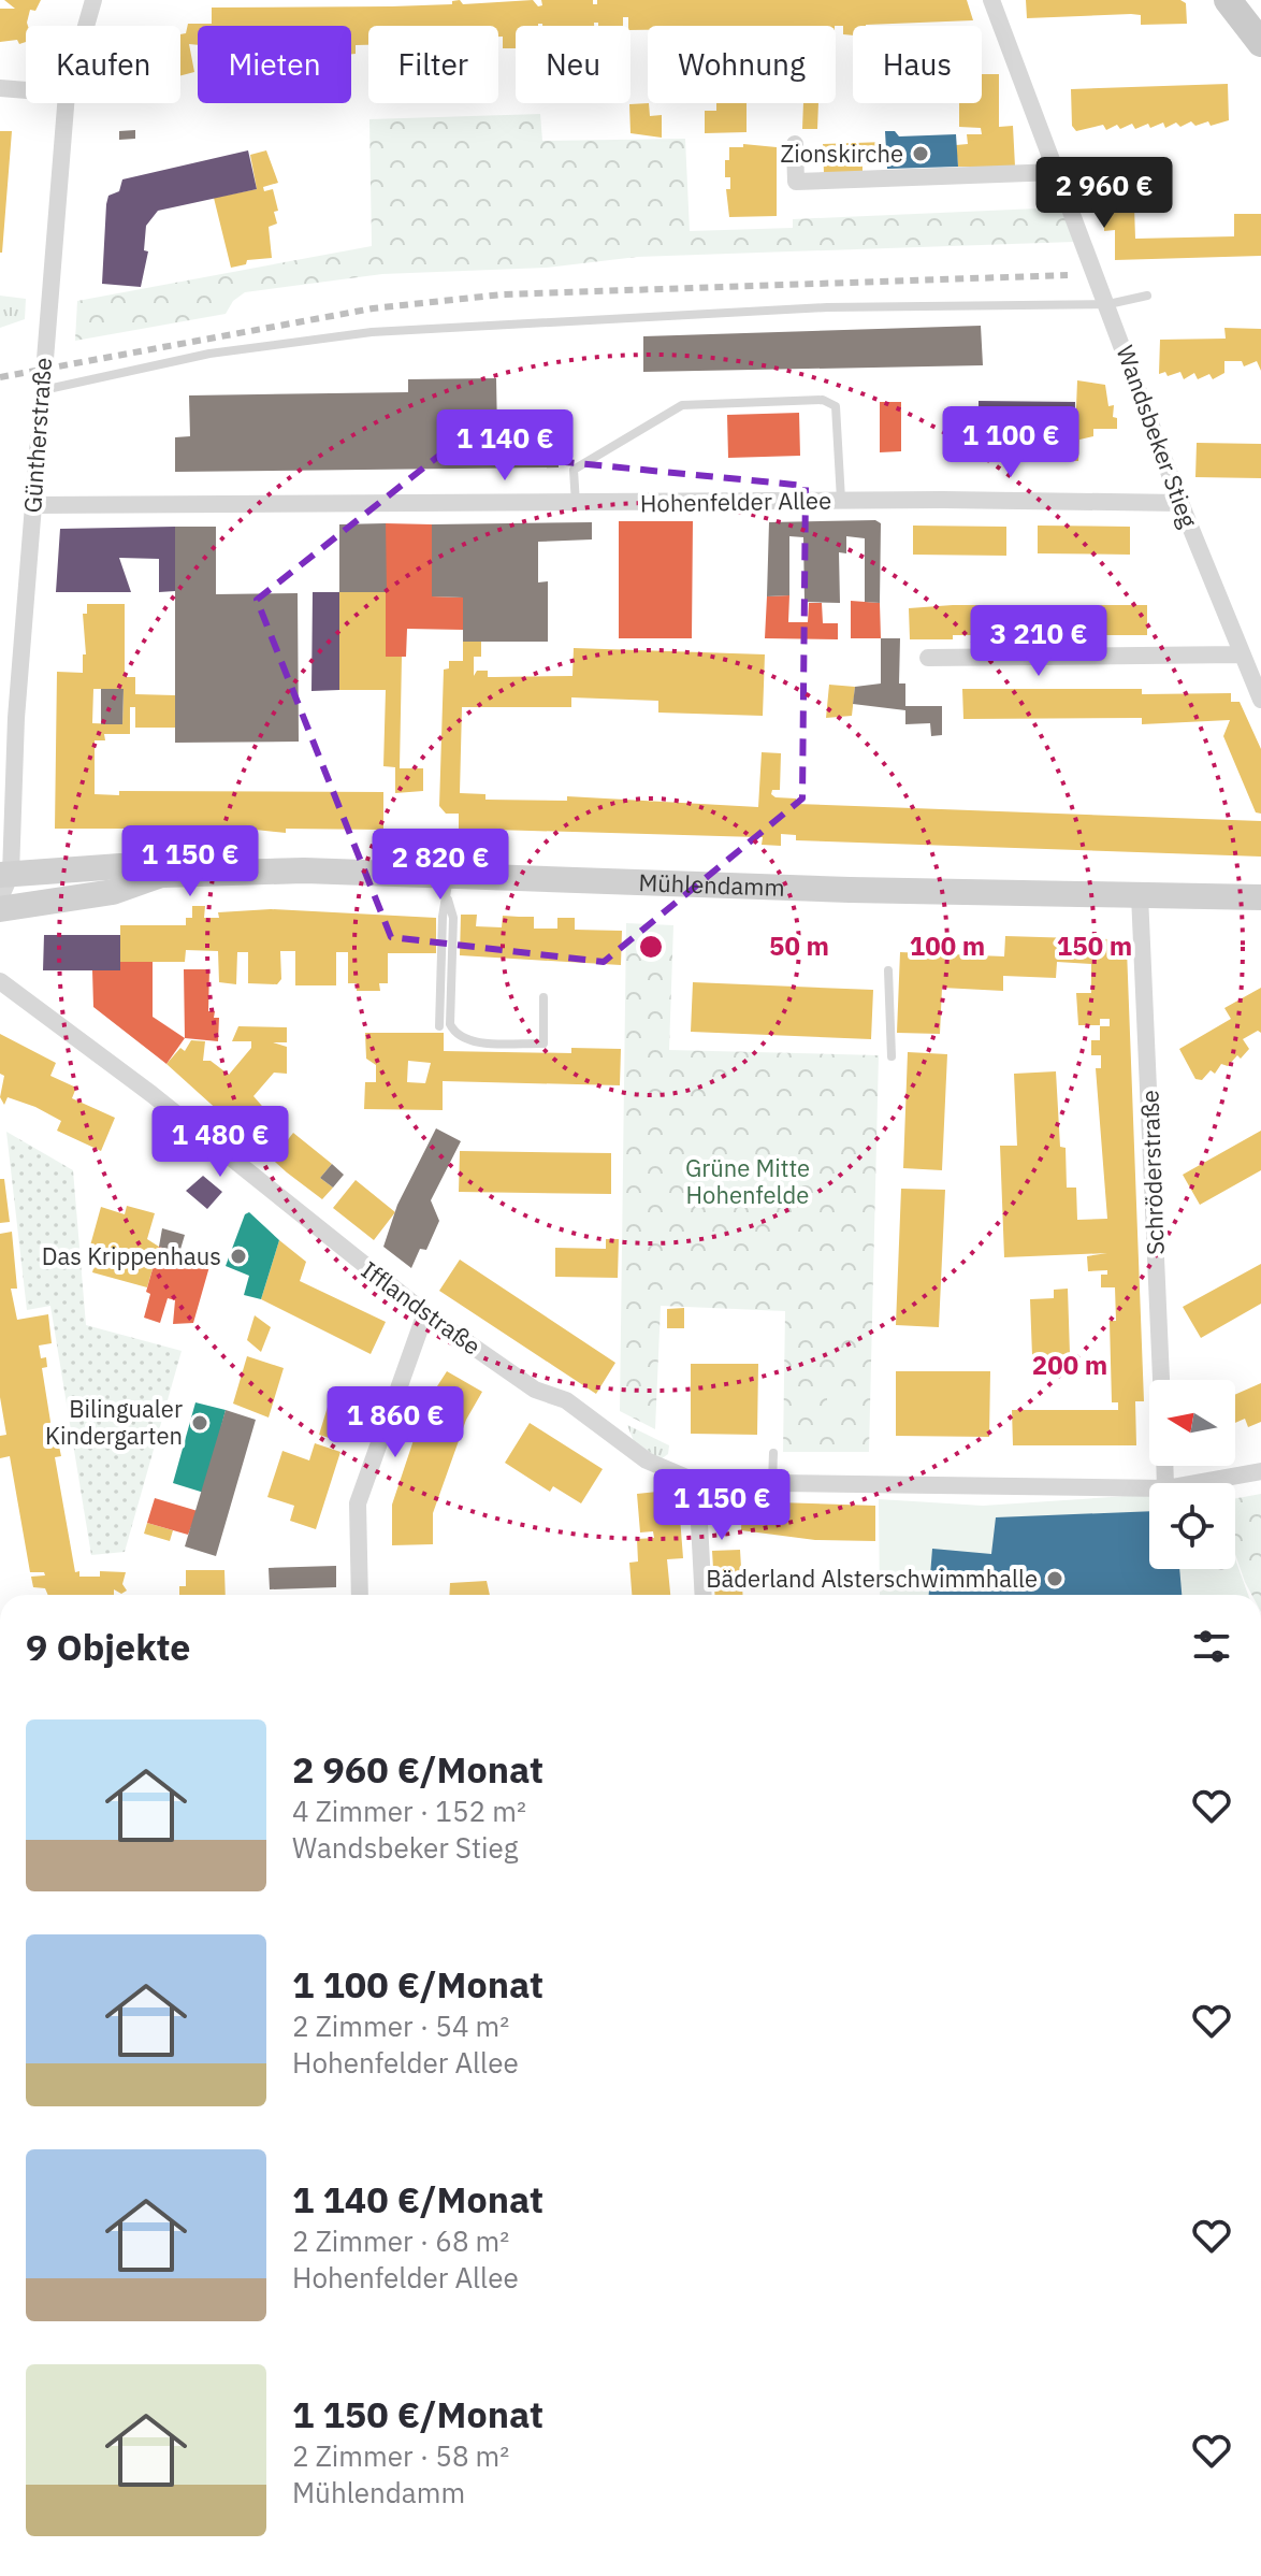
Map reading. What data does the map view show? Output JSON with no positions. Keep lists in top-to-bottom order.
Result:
{
  "streets": {
    "main road": ["Mühlendamm"],
    "street": [
      "Güntherstraße",
      "Wandsbeker Stieg",
      "Hohenfelder Allee",
      "Schröderstraße",
      "Ifflandstraße"
    ]
  },
  "crossings": [
    ["Güntherstraße", "Hohenfelder Allee"],
    ["Güntherstraße", "Mühlendamm"],
    ["Wandsbeker Stieg", "Hohenfelder Allee"],
    ["Mühlendamm", "Schröderstraße"]
  ],
  "parks": ["Grüne Mitte Hohenfelde"],
  "places": [
    "Zionskirche",
    "Das Krippenhaus",
    "Bilingualer Kindergarten",
    "Bäderland Alsterschwimmhalle"
  ],
  "north": "left",
  "page": {
    "chip": [
      "Kaufen",
      "Mieten",
      "Filter",
      "Neu",
      "Wohnung",
      "Haus"
    ],
    "price": [
      "2 960 €",
      "1 100 €",
      "1 140 €",
      "3 210 €",
      "1 150 €",
      "2 820 €",
      "1 480 €",
      "1 860 €",
      "1 150 €"
    ],
    "heading": "9 Objekte",
    "list": [
      {
        "name": "2 960 €/Monat",
        "note": "4 Zimmer · 152 m² · Wandsbeker Stieg"
      },
      {
        "name": "1 100 €/Monat",
        "note": "2 Zimmer · 54 m² · Hohenfelder Allee"
      },
      {
        "name": "1 140 €/Monat",
        "note": "2 Zimmer · 68 m² · Hohenfelder Allee"
      },
      {
        "name": "1 150 €/Monat",
        "note": "2 Zimmer · 58 m² · Mühlendamm"
      }
    ]
  },
  "rings": [
    "50 m",
    "100 m",
    "150 m",
    "200 m"
  ]
}
